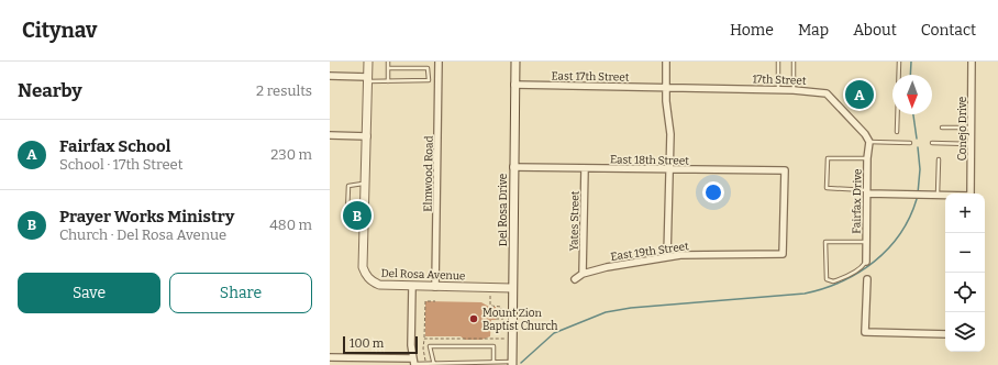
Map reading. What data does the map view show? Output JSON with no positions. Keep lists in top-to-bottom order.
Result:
{
  "streets": {
    "street": [
      "East 17th Street",
      "17th Street",
      "Conejo Drive",
      "East 18th Street",
      "Elmwood Road",
      "Fairfax Drive",
      "Del Rosa Drive",
      "Yates Street",
      "East 19th Street",
      "Del Rosa Avenue"
    ]
  },
  "crossings": [
    ["East 17th Street", "17th Street"],
    ["East 17th Street", "Del Rosa Drive"],
    ["17th Street", "Fairfax Drive"],
    ["East 18th Street", "Del Rosa Drive"],
    ["East 18th Street", "Yates Street"],
    ["East 18th Street", "East 19th Street"],
    ["Elmwood Road", "Del Rosa Avenue"],
    ["Del Rosa Drive", "Del Rosa Avenue"],
    ["Yates Street", "East 19th Street"]
  ],
  "places": ["Mount Zion Baptist Church"],
  "scale_bar": "100 m",
  "north": "bottom",
  "page": {
    "header": "Citynav",
    "nav": [
      "Home",
      "Map",
      "About",
      "Contact"
    ],
    "heading": ["Nearby", "2 results"],
    "pins": ["A", "B"],
    "list": [
      {
        "mark": "A",
        "name": "Fairfax School",
        "note": "School · 17th Street",
        "value": "230 m"
      },
      {
        "mark": "B",
        "name": "Prayer Works Ministry",
        "note": "Church · Del Rosa Avenue",
        "value": "480 m"
      }
    ],
    "map_buttons": ["+", "−"],
    "buttons": ["Save", "Share"],
    "scale": "100 m"
  }
}
